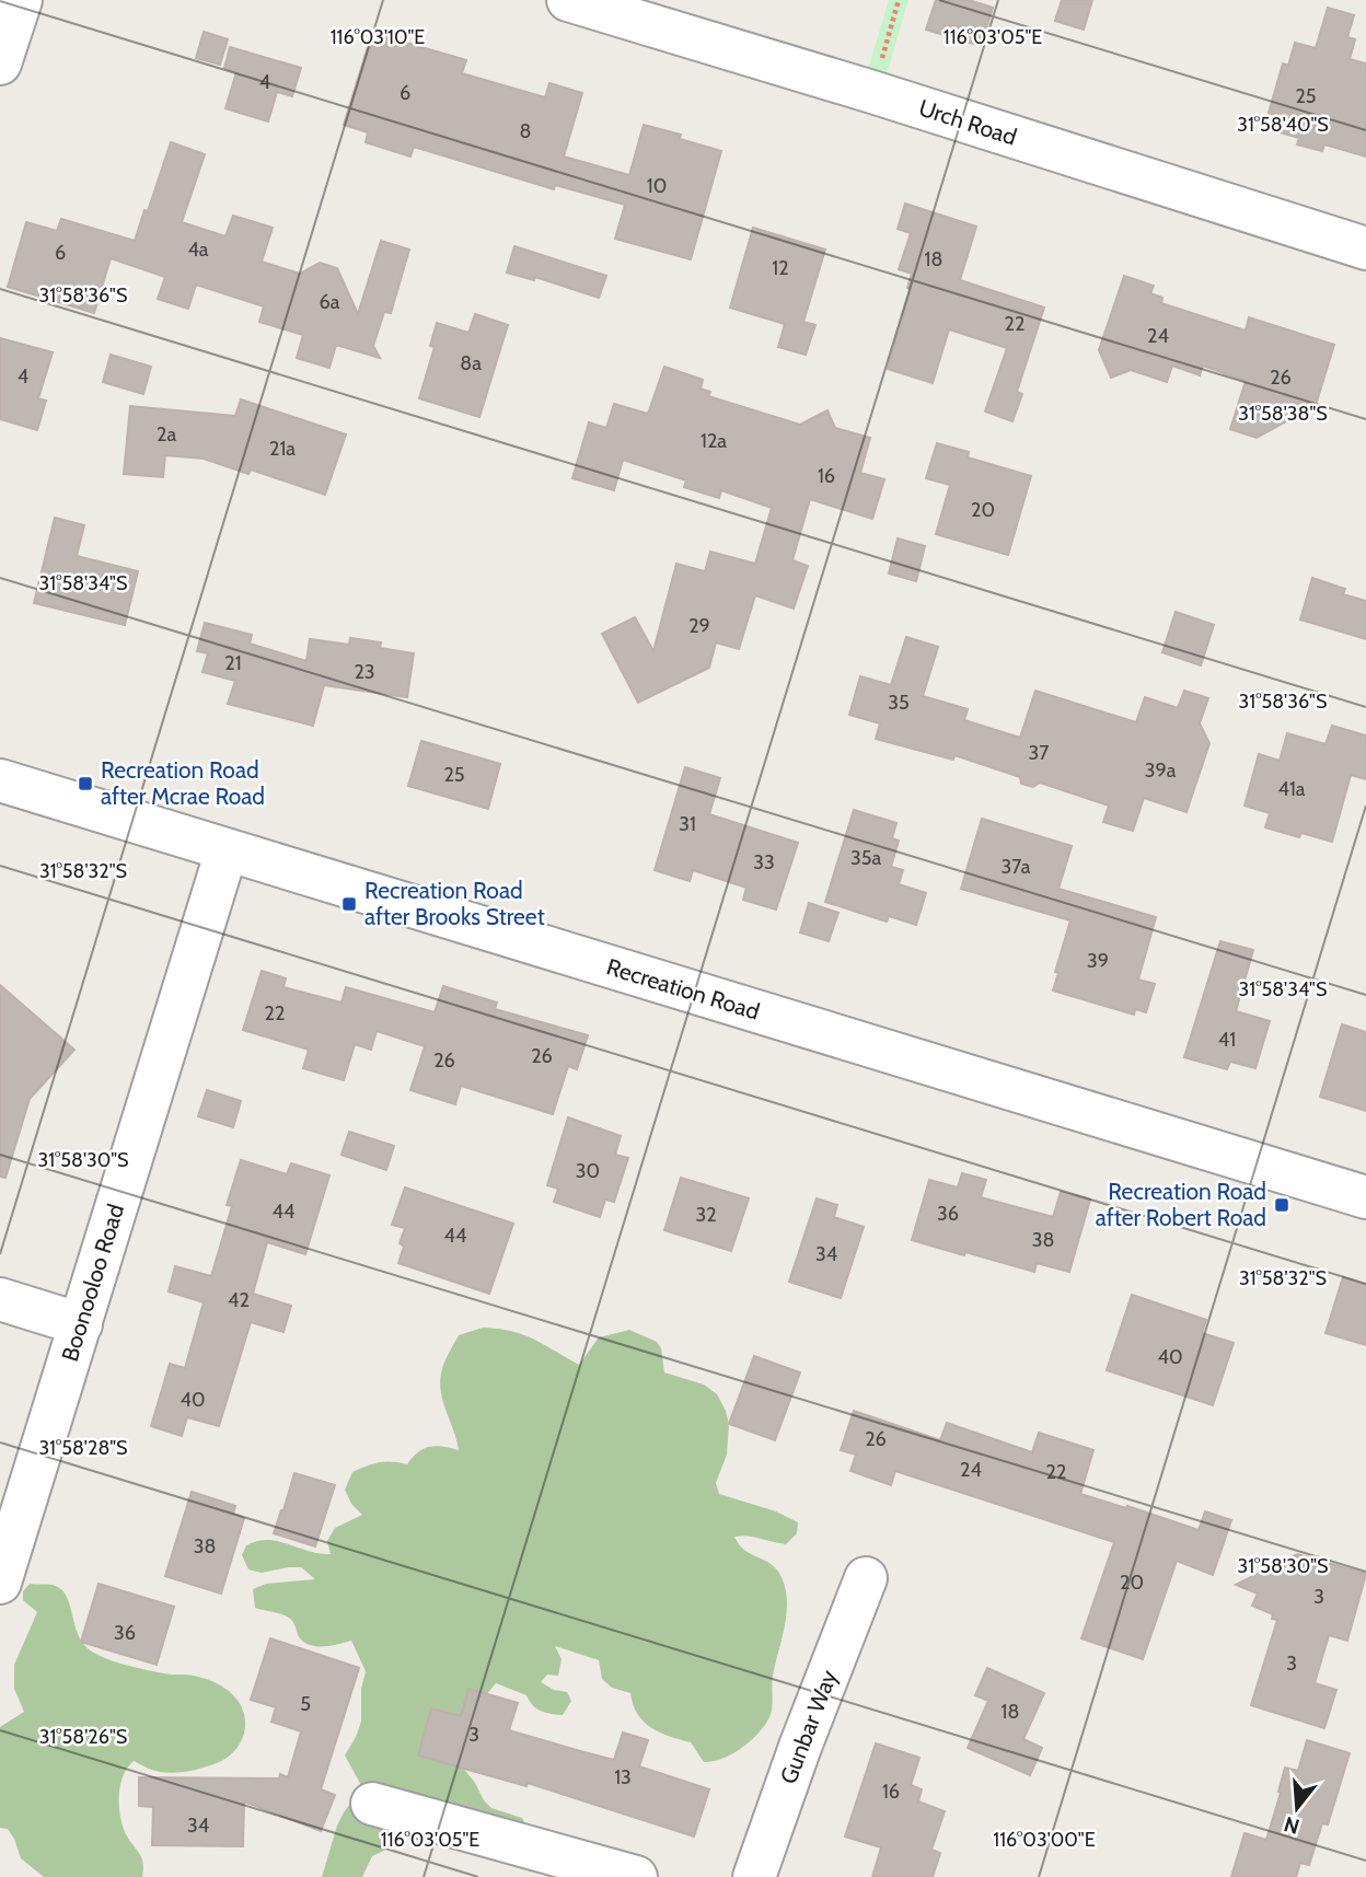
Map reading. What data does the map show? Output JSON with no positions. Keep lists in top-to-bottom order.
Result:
{
  "streets": {
    "street": [
      "Urch Road",
      "Recreation Road",
      "Boonooloo Road",
      "Gunbar Way"
    ]
  },
  "crossings": [
    ["Recreation Road", "Boonooloo Road"]
  ],
  "places": {
    "transit": ["Recreation Road after Mcrae Road", "Recreation Road after Brooks Street", "Recreation Road after Robert Road"]
  },
  "house_numbers": [
    "4",
    "6",
    "25",
    "8",
    "10",
    "4a",
    "6",
    "18",
    "12",
    "6a",
    "22",
    "24",
    "8a",
    "4",
    "26",
    "2a",
    "12a",
    "21a",
    "16",
    "20",
    "29",
    "21",
    "23",
    "35",
    "37",
    "39a",
    "25",
    "41a",
    "31",
    "35a",
    "33",
    "37a",
    "39",
    "22",
    "41",
    "26",
    "26",
    "30",
    "44",
    "36",
    "32",
    "44",
    "38",
    "34",
    "42",
    "40",
    "40",
    "26",
    "24",
    "22",
    "38",
    "20",
    "3",
    "36",
    "3",
    "5",
    "18",
    "3",
    "13",
    "16",
    "34"
  ],
  "north": "bottom",
  "coordinates": [
    "116°03'10\"E",
    "116°03'05\"E",
    "31°58'40\"S",
    "31°58'36\"S",
    "31°58'38\"S",
    "31°58'34\"S",
    "31°58'32\"S",
    "31°58'30\"S",
    "31°58'28\"S",
    "31°58'26\"S",
    "116°03'00\"E"
  ]
}
